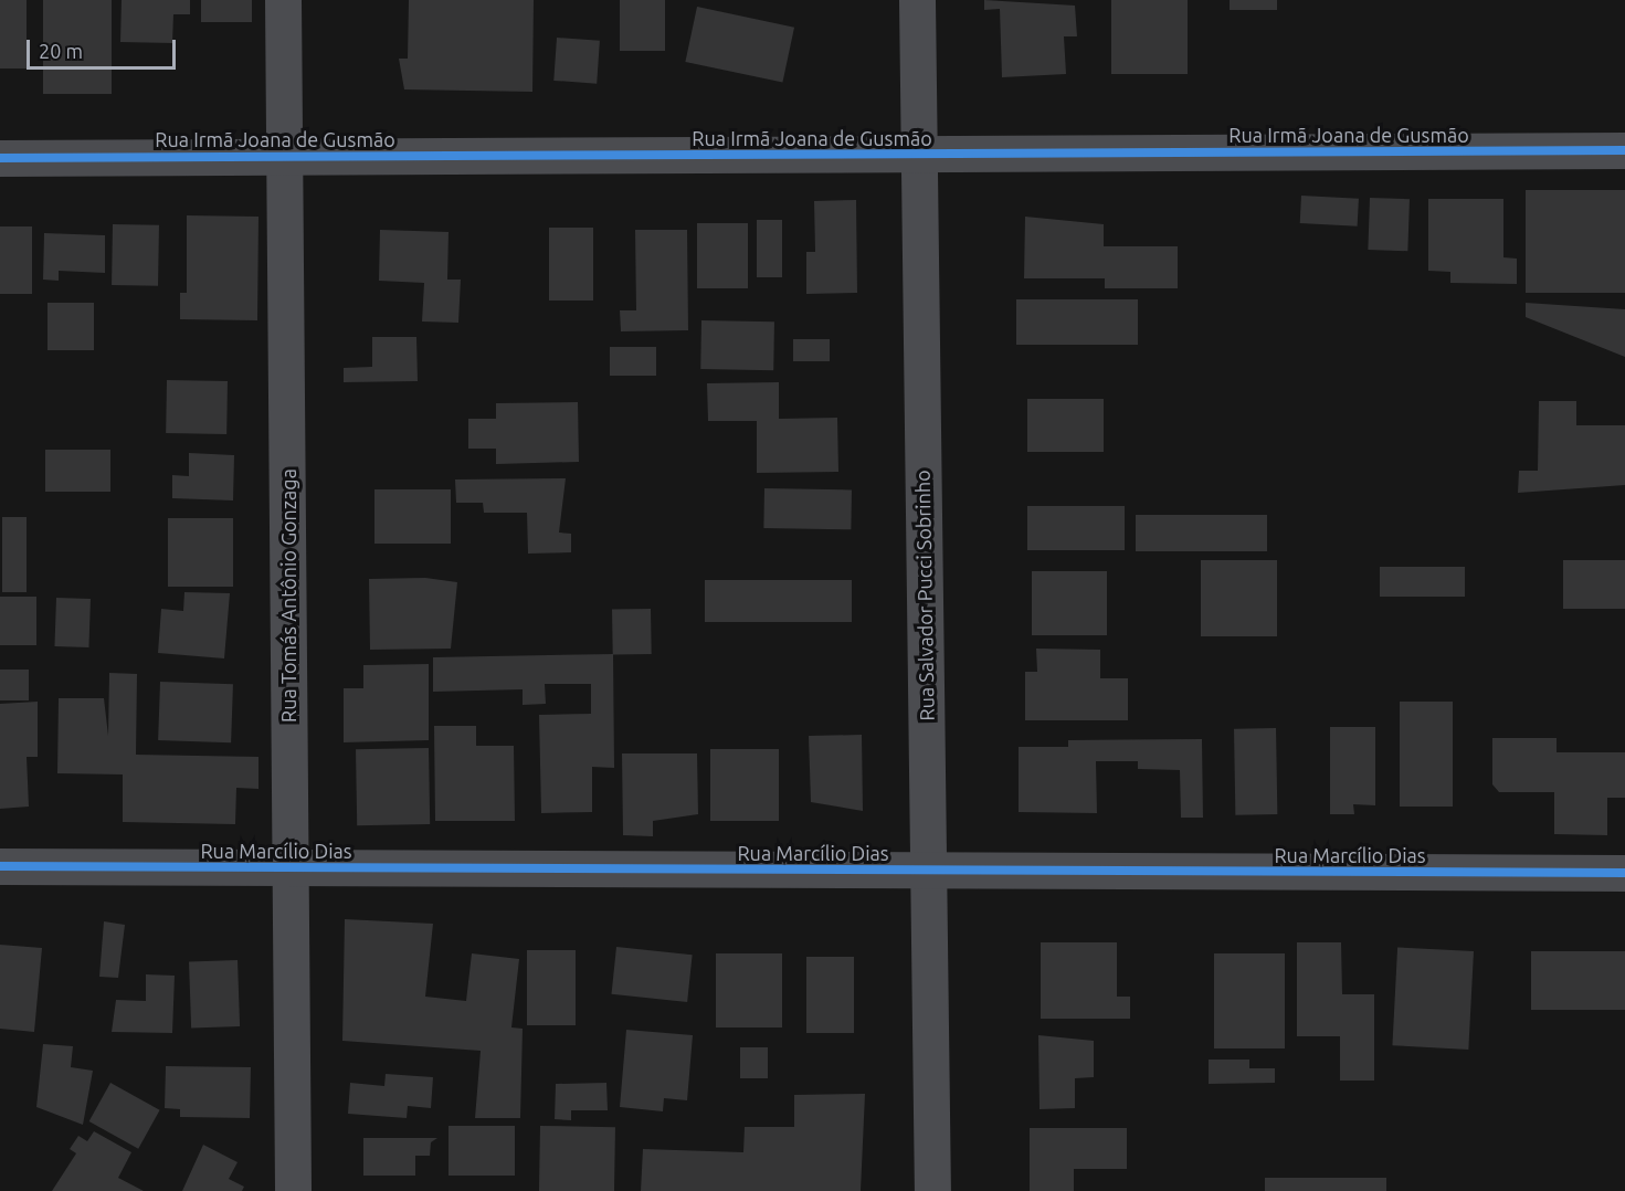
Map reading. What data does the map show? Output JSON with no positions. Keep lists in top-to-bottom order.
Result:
{
  "streets": {
    "street": [
      "Rua Irmã Joana de Gusmão",
      "Rua Tomás Antônio Gonzaga",
      "Rua Salvador Pucci Sobrinho",
      "Rua Marcílio Dias"
    ]
  },
  "crossings": [
    ["Rua Irmã Joana de Gusmão", "Rua Tomás Antônio Gonzaga"],
    ["Rua Irmã Joana de Gusmão", "Rua Salvador Pucci Sobrinho"],
    ["Rua Tomás Antônio Gonzaga", "Rua Marcílio Dias"],
    ["Rua Salvador Pucci Sobrinho", "Rua Marcílio Dias"]
  ],
  "scale_bar": "20 m"
}
